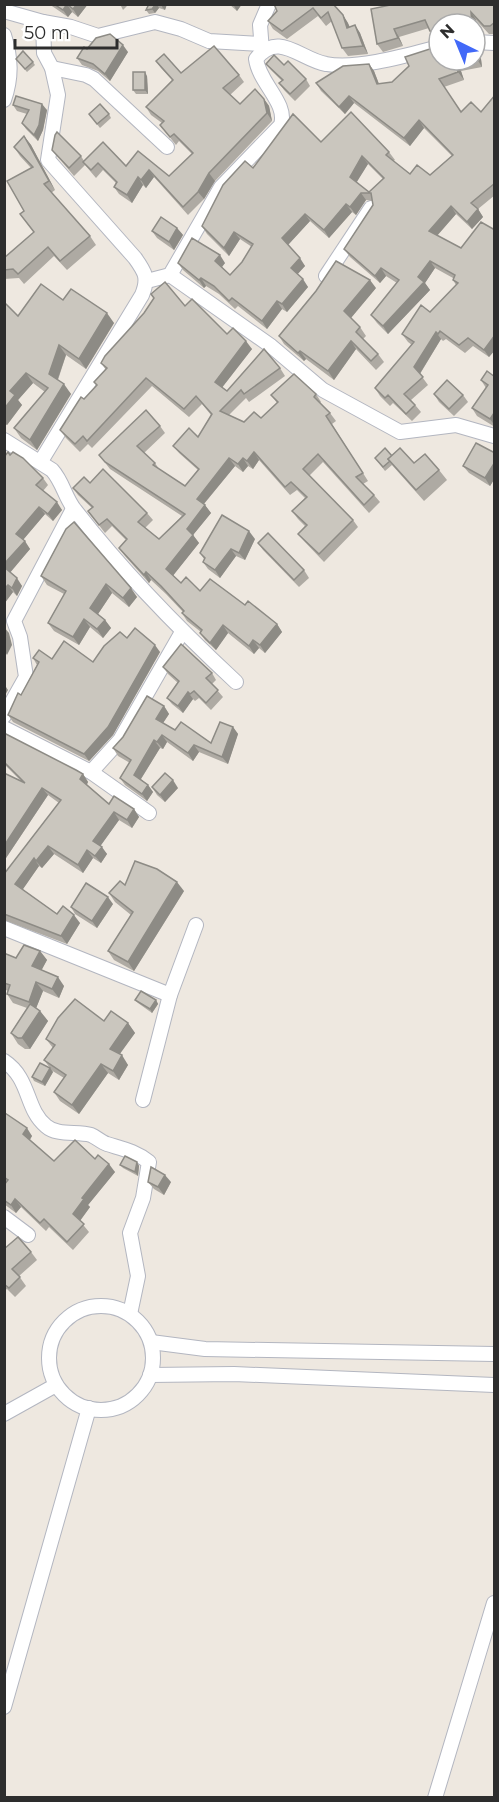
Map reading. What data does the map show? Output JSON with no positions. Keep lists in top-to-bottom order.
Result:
{
  "scale_bar": "50 m",
  "north": "top left"
}
